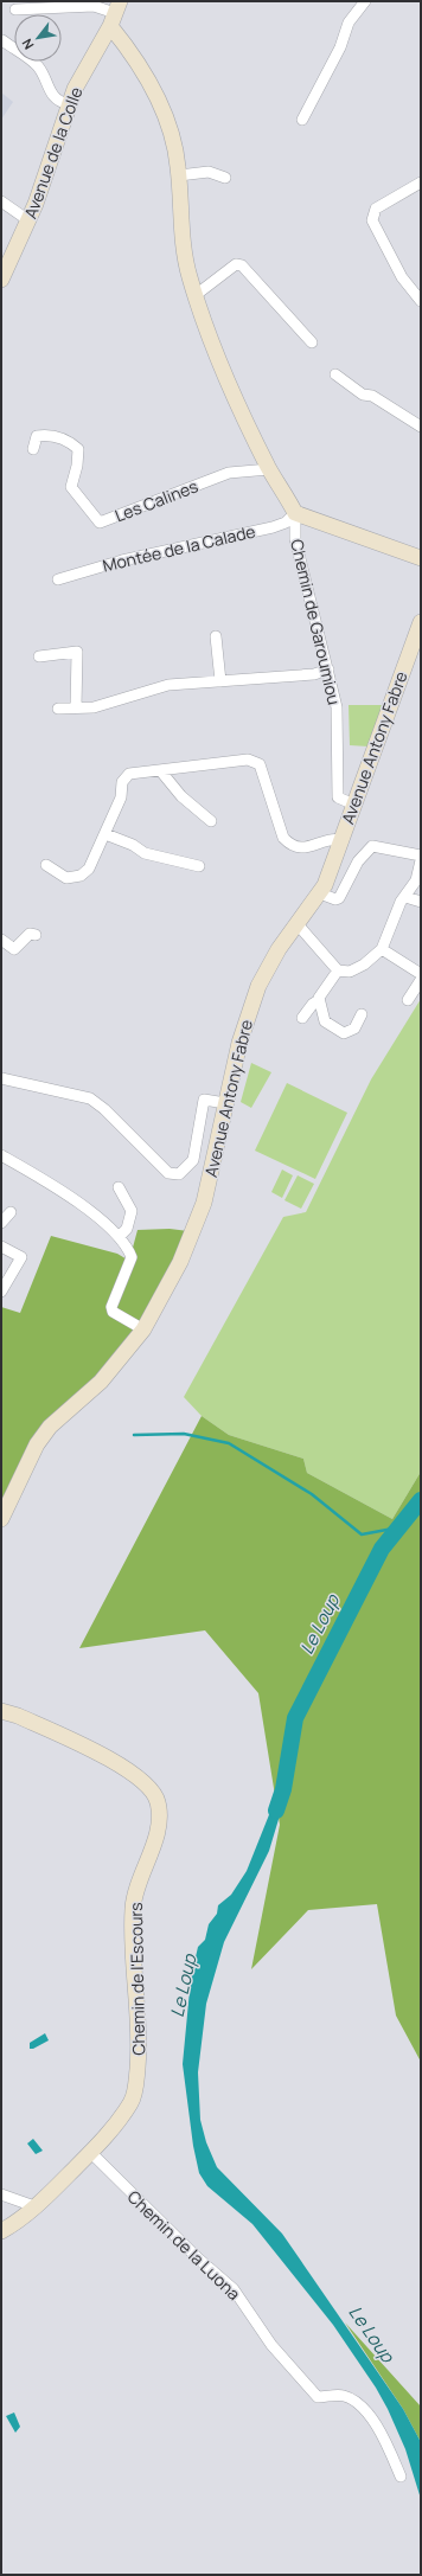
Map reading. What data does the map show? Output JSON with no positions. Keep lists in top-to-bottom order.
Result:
{
  "streets": {
    "street": [
      "Avenue de la Colle",
      "Les Calines",
      "Montée de la Calade",
      "Chemin de Garoumiou",
      "Avenue Antony Fabre",
      "Chemin de l'Escours",
      "Chemin de la Luona"
    ]
  },
  "crossings": [
    ["Montée de la Calade", "Chemin de Garoumiou"],
    ["Chemin de Garoumiou", "Avenue Antony Fabre"],
    ["Chemin de l'Escours", "Chemin de la Luona"]
  ],
  "water": ["Le Loup"],
  "north": "bottom left"
}
